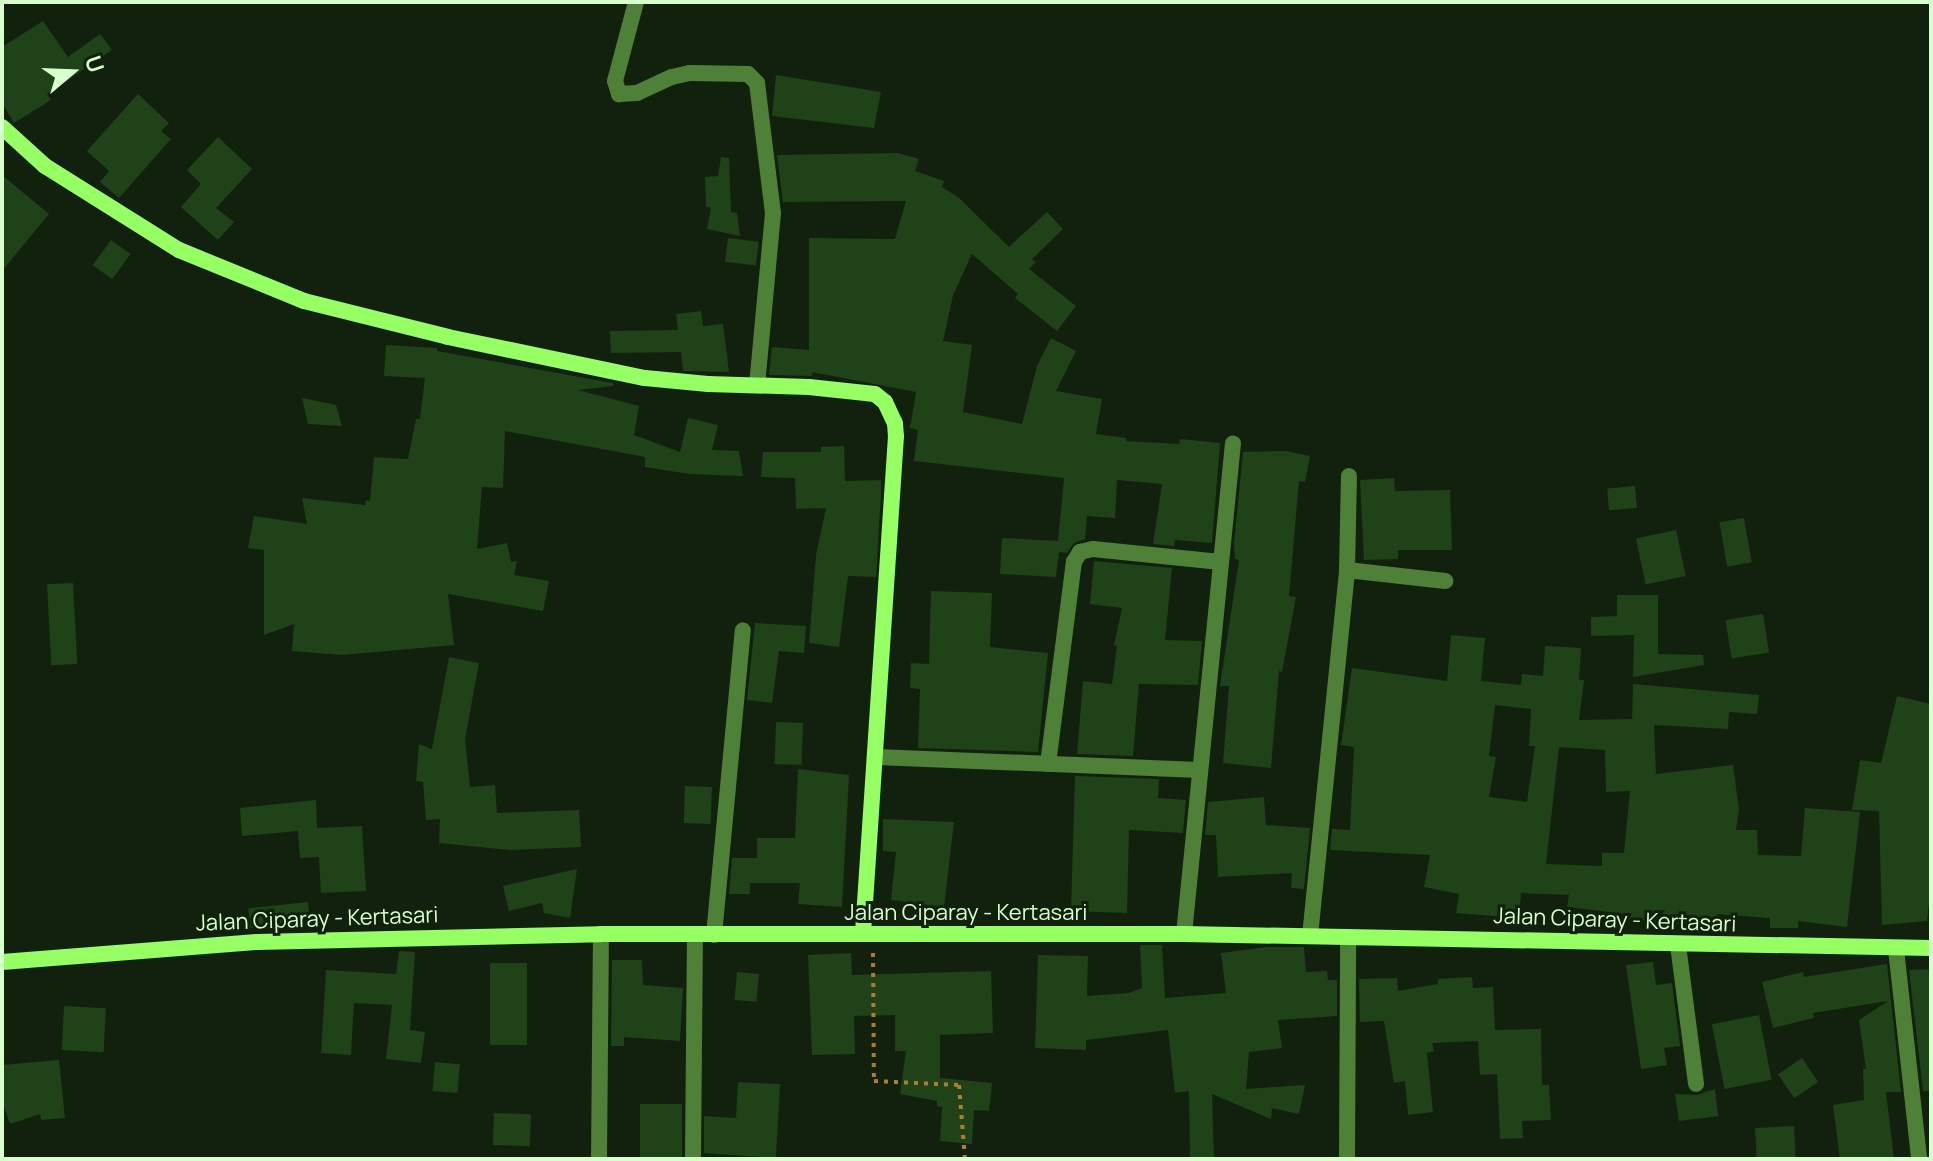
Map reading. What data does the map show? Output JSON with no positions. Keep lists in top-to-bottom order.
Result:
{
  "streets": {
    "main road": ["Jalan Ciparay - Kertasari"]
  },
  "north": "right"
}
